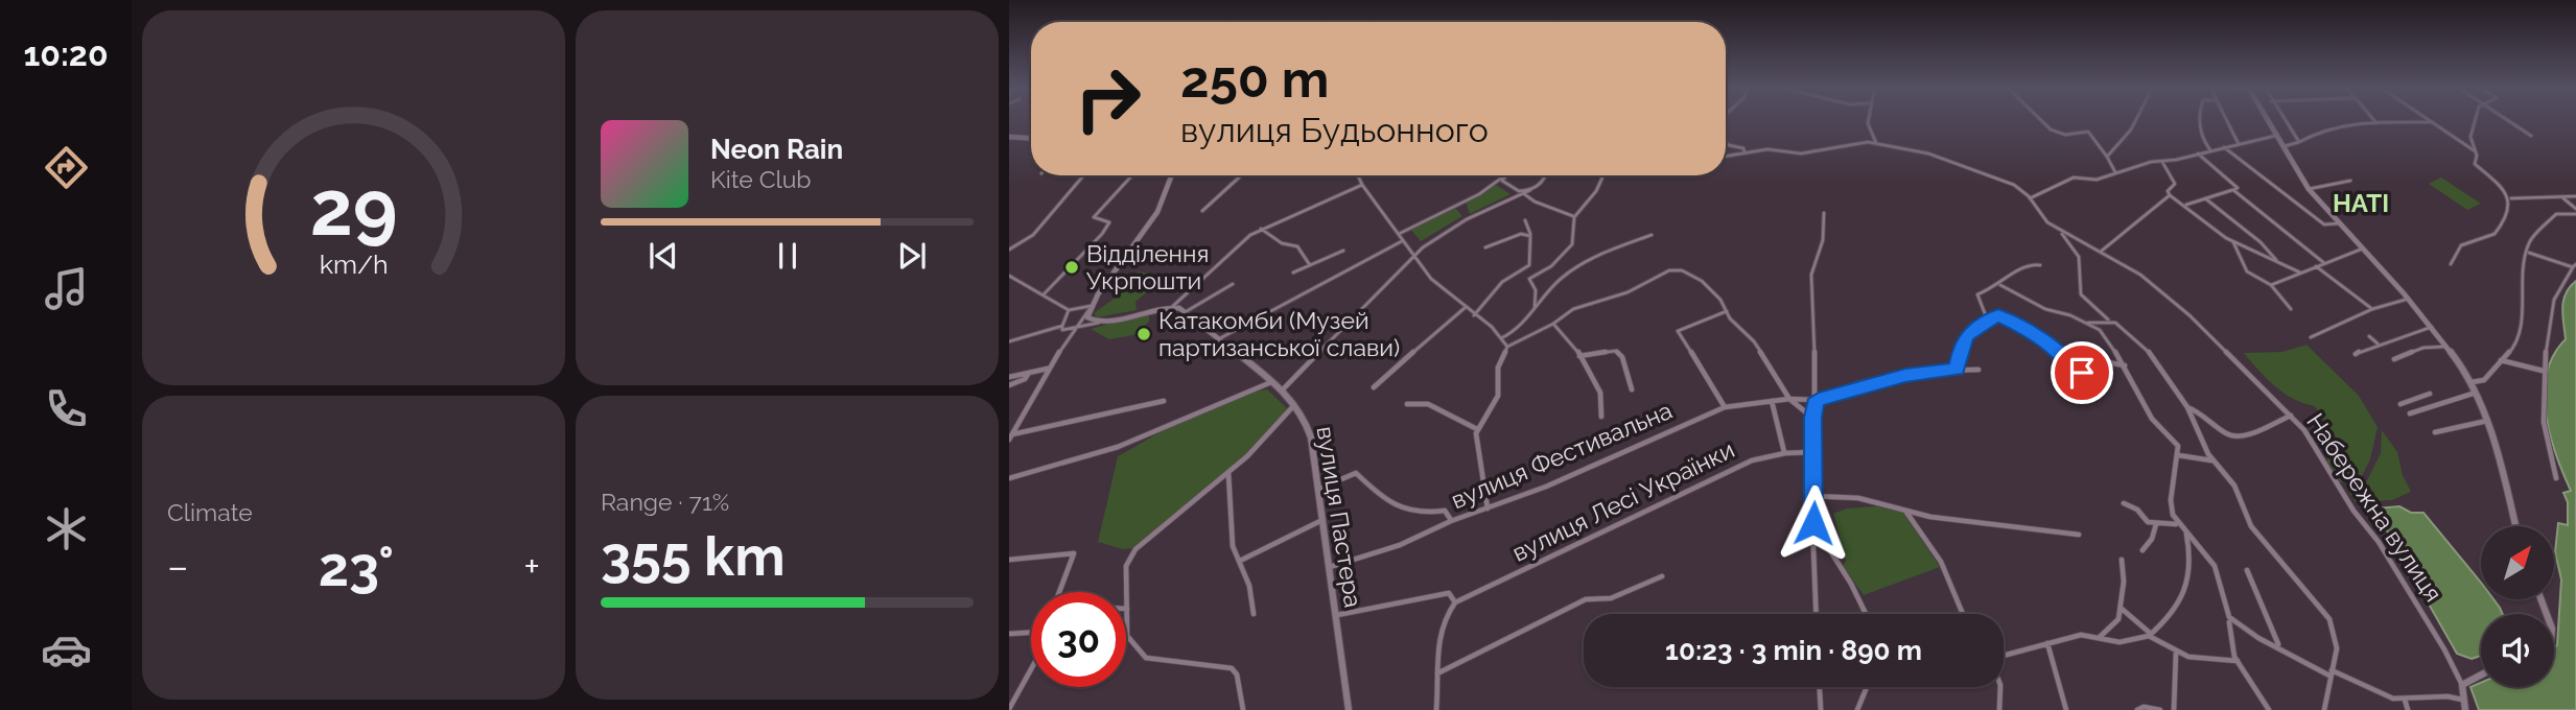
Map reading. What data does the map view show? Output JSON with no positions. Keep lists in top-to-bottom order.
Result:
{
  "streets": {
    "street": [
      "вулиця Фестивальна",
      "вулиця Лесі Українки",
      "Набережна вулиця",
      "вулиця Пастера"
    ]
  },
  "crossings": [
    ["вулиця Фестивальна", "вулиця Пастера"]
  ],
  "districts": ["НАТІ"],
  "places": ["Відділення Укрпошти", "Катакомби (Музей партизанської слави)"],
  "north": "top right",
  "page": {
    "tabs": "10:20",
    "turn": ["250 m", "вулиця Будьонного"],
    "song": ["Neon Rain", "Kite Club"],
    "tile": [
      "Climate",
      ["Range · 71%", "355 km"]
    ],
    "heat": ["−", "23°", "+"],
    "limit": "30",
    "trip": "10:23 · 3 min · 890 m",
    "gauge": ["29", "km/h"]
  }
}
